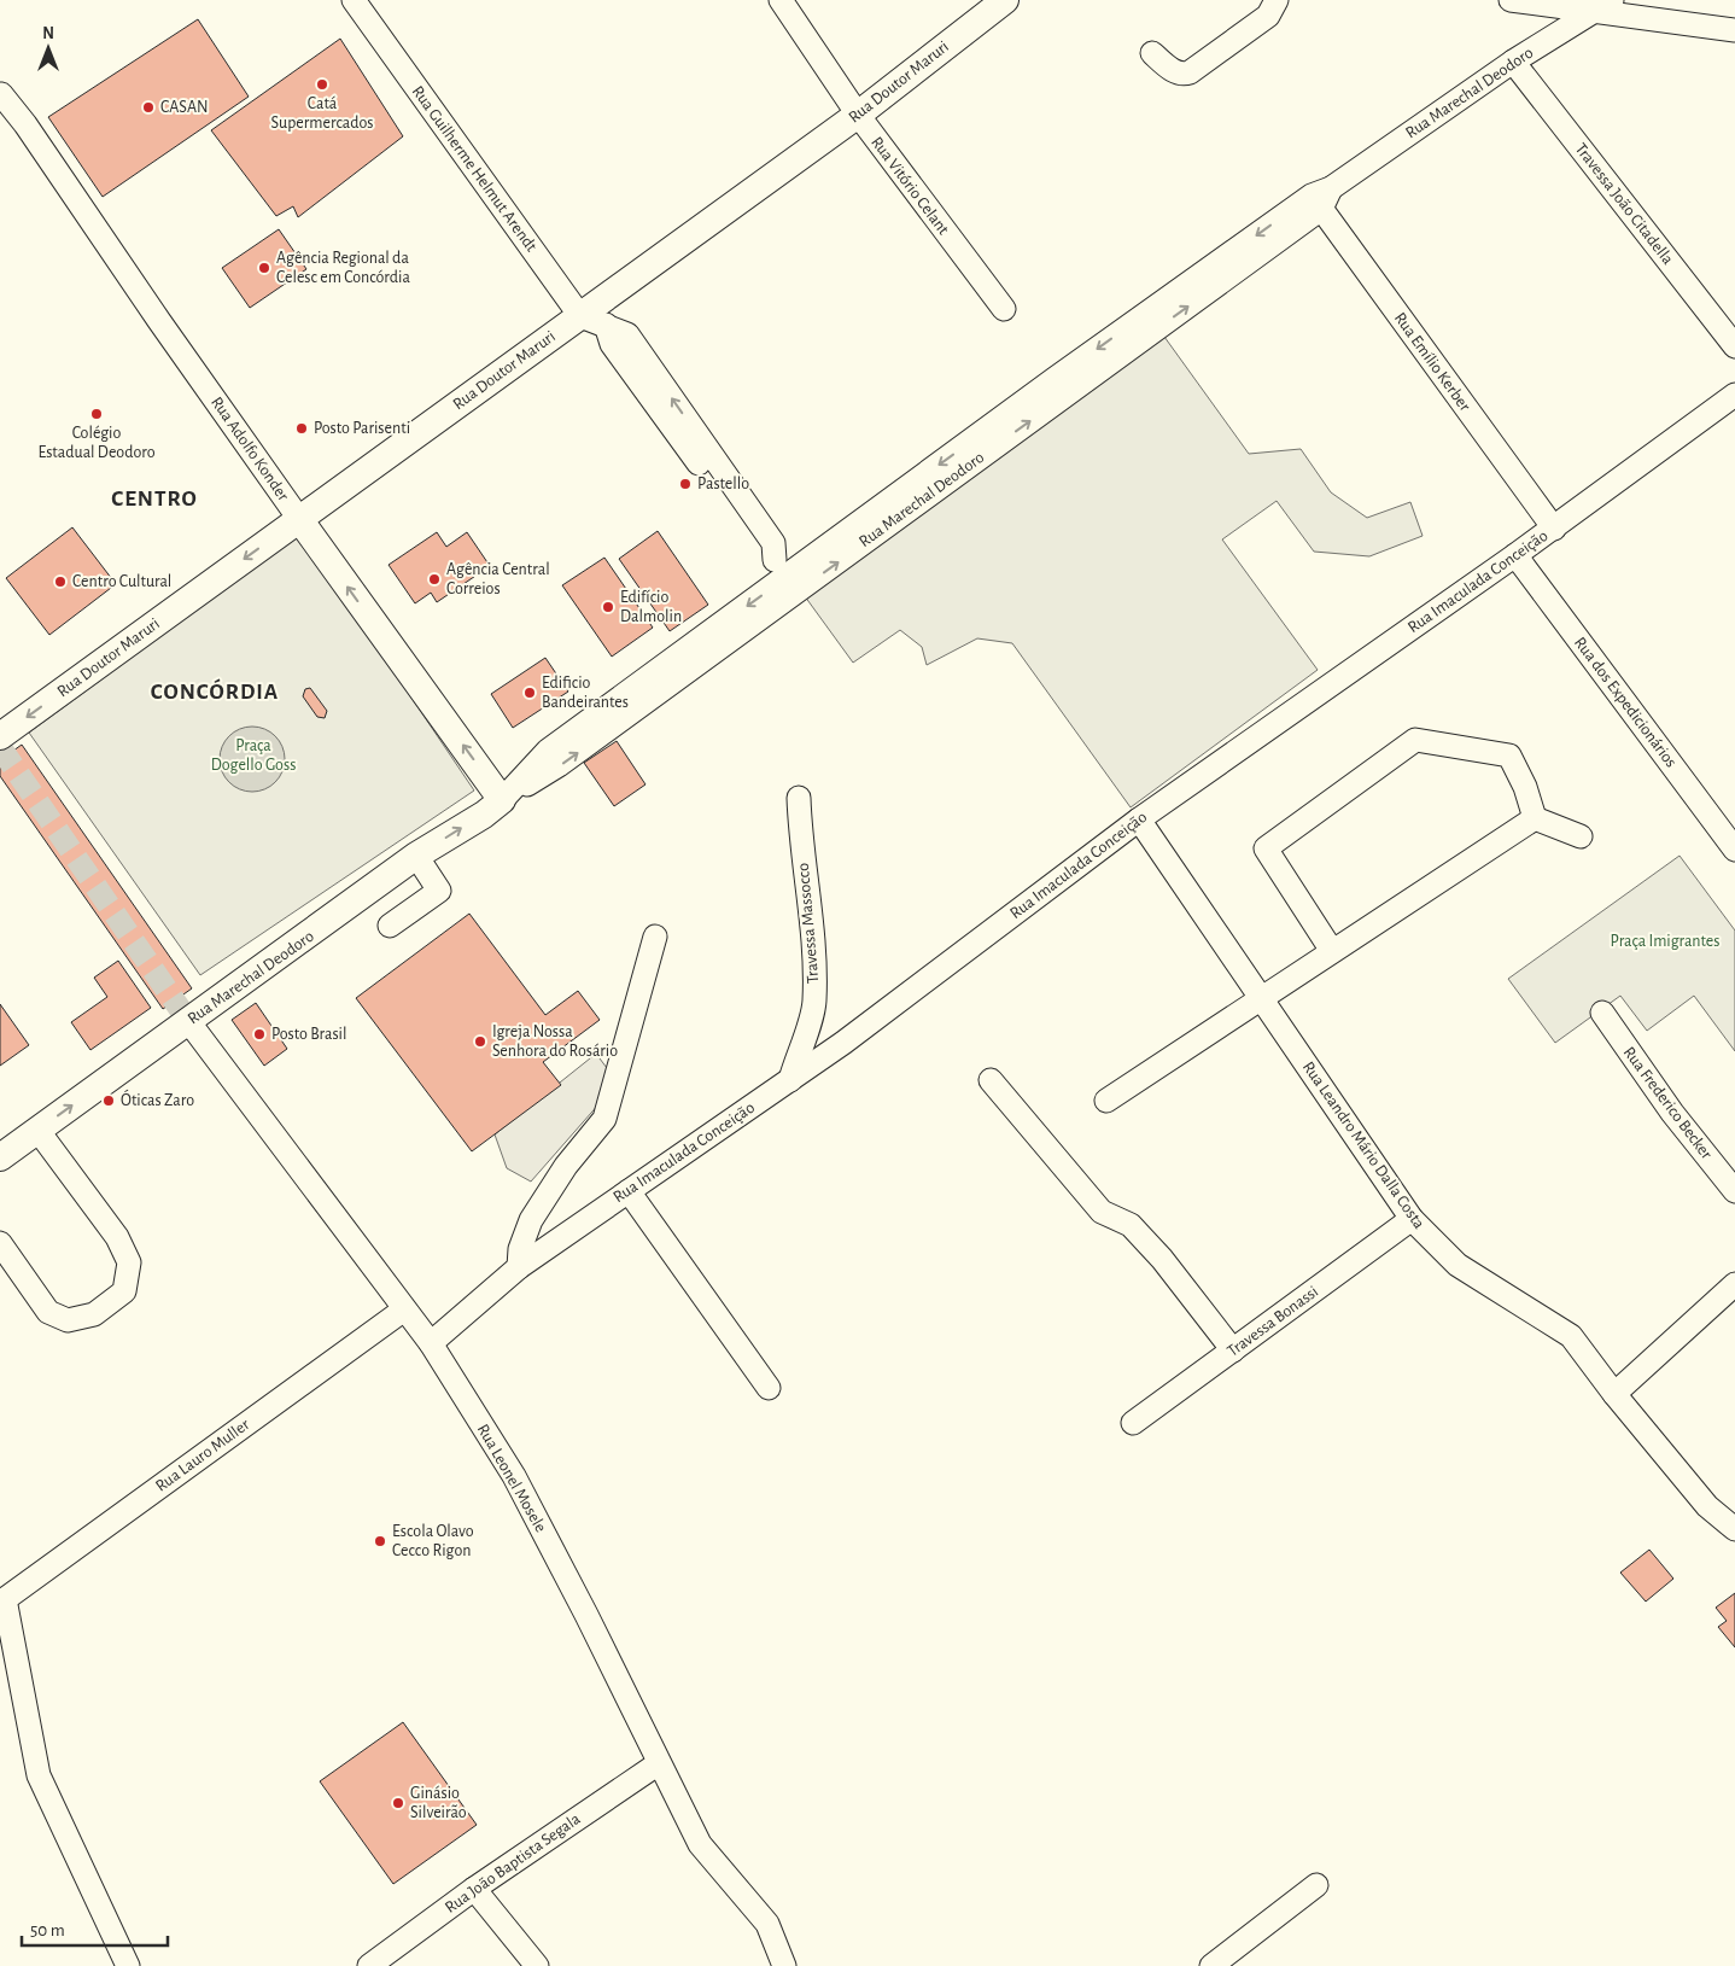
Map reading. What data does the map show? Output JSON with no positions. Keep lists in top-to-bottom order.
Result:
{
  "streets": {
    "main road": ["Rua Doutor Maruri", "Rua Marechal Deodoro", "Rua Adolfo Konder"],
    "street": [
      "Rua Guilherme Helmut Arendt",
      "Rua Vitório Celant",
      "Travessa João Citadella",
      "Rua Emílio Kerber",
      "Rua Imaculada Conceição",
      "Rua dos Expedicionários",
      "Travessa Massocco",
      "Rua Frederico Becker",
      "Rua Leandro Mário Dalla Costa",
      "Travessa Bonassi",
      "Rua Lauro Muller",
      "Rua Leonel Mosele",
      "Rua João Baptista Segala"
    ]
  },
  "crossings": [
    ["Rua Doutor Maruri", "Rua Guilherme Helmut Arendt"],
    ["Rua Doutor Maruri", "Rua Vitório Celant"],
    ["Rua Doutor Maruri", "Rua Adolfo Konder"],
    ["Rua Marechal Deodoro", "Rua Guilherme Helmut Arendt"],
    ["Rua Marechal Deodoro", "Travessa João Citadella"],
    ["Rua Marechal Deodoro", "Rua Emílio Kerber"],
    ["Rua Marechal Deodoro", "Rua Adolfo Konder"],
    ["Rua Marechal Deodoro", "Rua Leonel Mosele"],
    ["Rua Emílio Kerber", "Rua Imaculada Conceição"],
    ["Rua Imaculada Conceição", "Rua dos Expedicionários"],
    ["Rua Imaculada Conceição", "Travessa Massocco"],
    ["Rua Imaculada Conceição", "Rua Leandro Mário Dalla Costa"],
    ["Rua Imaculada Conceição", "Rua Leonel Mosele"],
    ["Rua Leandro Mário Dalla Costa", "Travessa Bonassi"],
    ["Rua Lauro Muller", "Rua Leonel Mosele"],
    ["Rua Leonel Mosele", "Rua João Baptista Segala"]
  ],
  "one_way": ["Rua Adolfo Konder"],
  "districts": ["CENTRO", "CONCÓRDIA"],
  "parks": ["Praça Dogello Goss", "Praça Imigrantes"],
  "places": [
    "Catá Supermercados",
    "CASAN",
    "Agência Regional da Celesc em Concórdia",
    "Colégio Estadual Deodoro",
    "Posto Parisenti",
    "Pastello",
    "Agência Central Correios",
    "Centro Cultural",
    "Edifício Dalmolin",
    "Edificio Bandeirantes",
    "Posto Brasil",
    "Igreja Nossa Senhora do Rosário",
    "Óticas Zaro",
    "Escola Olavo Cecco Rigon",
    "Ginásio Silveirão"
  ],
  "scale_bar": "50 m",
  "north": "top"
}
